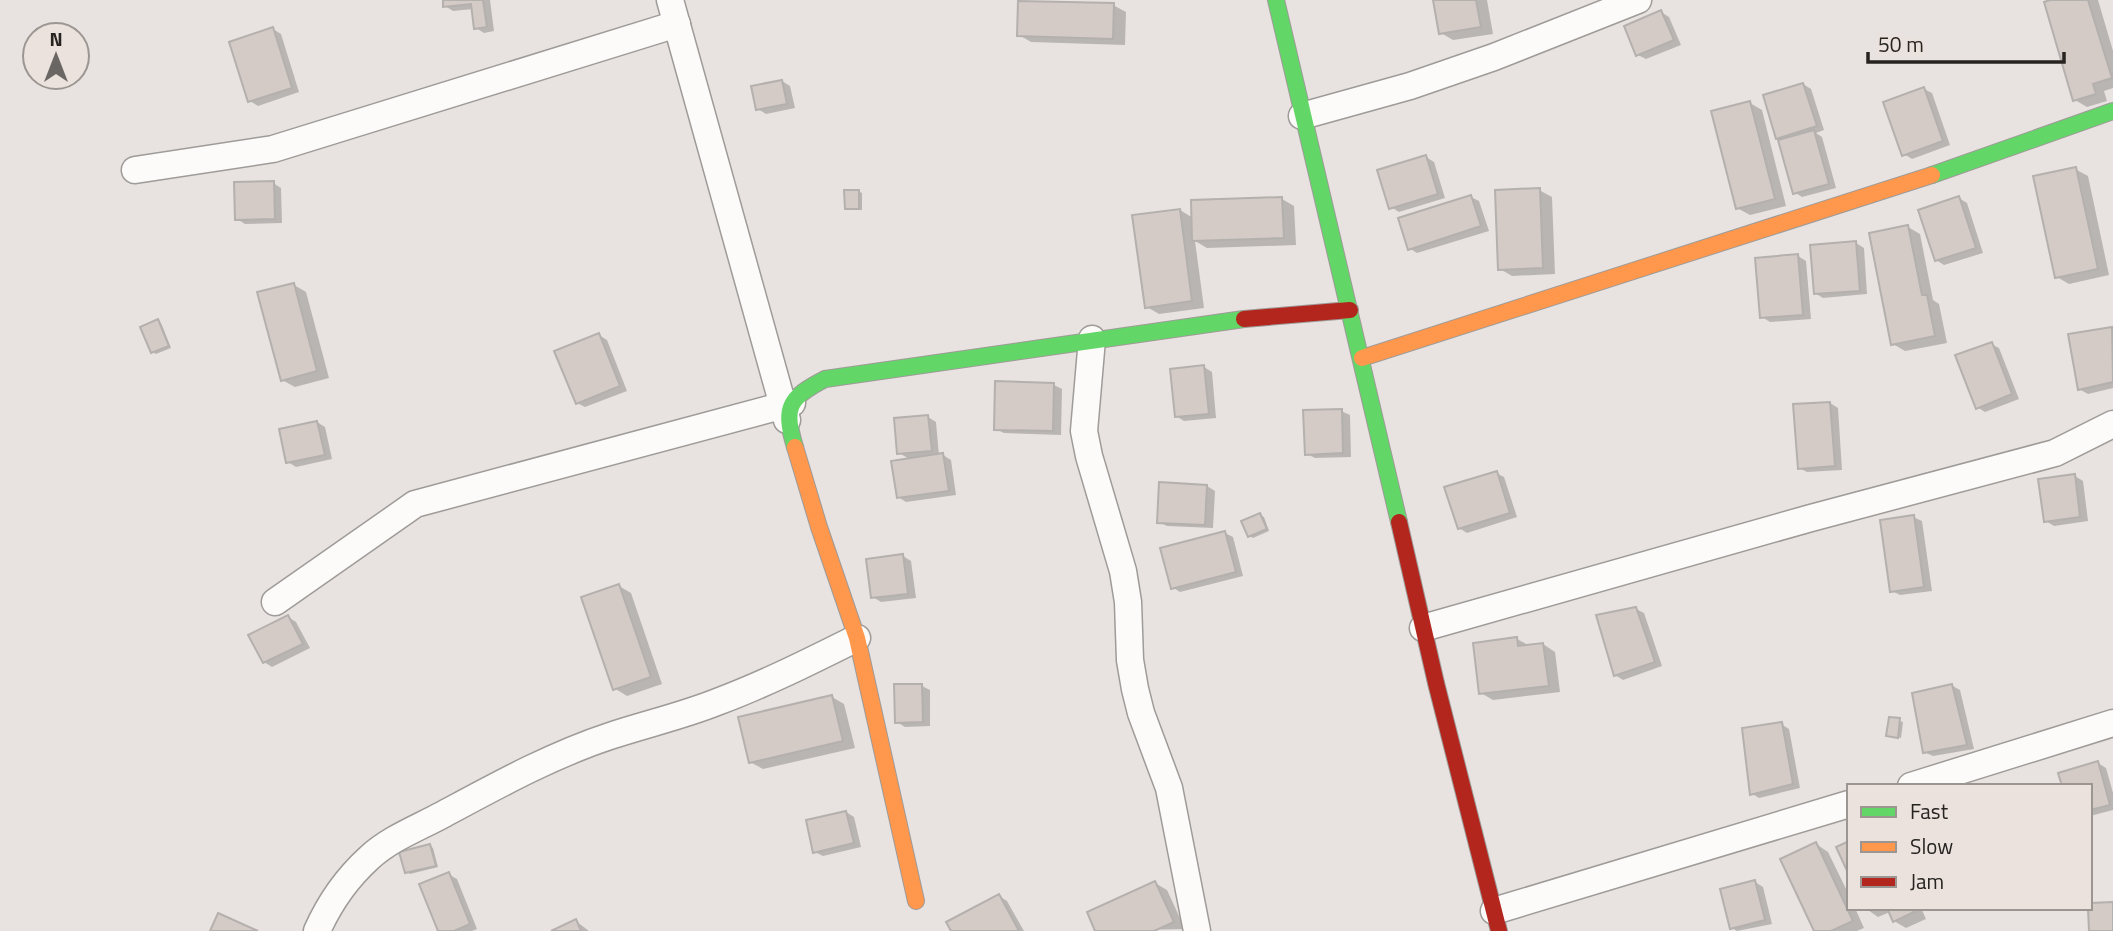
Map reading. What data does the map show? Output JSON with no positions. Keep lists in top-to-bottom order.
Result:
{
  "legend": ["Fast", "Slow", "Jam"],
  "scale_bar": "50 m",
  "north": "top"
}
